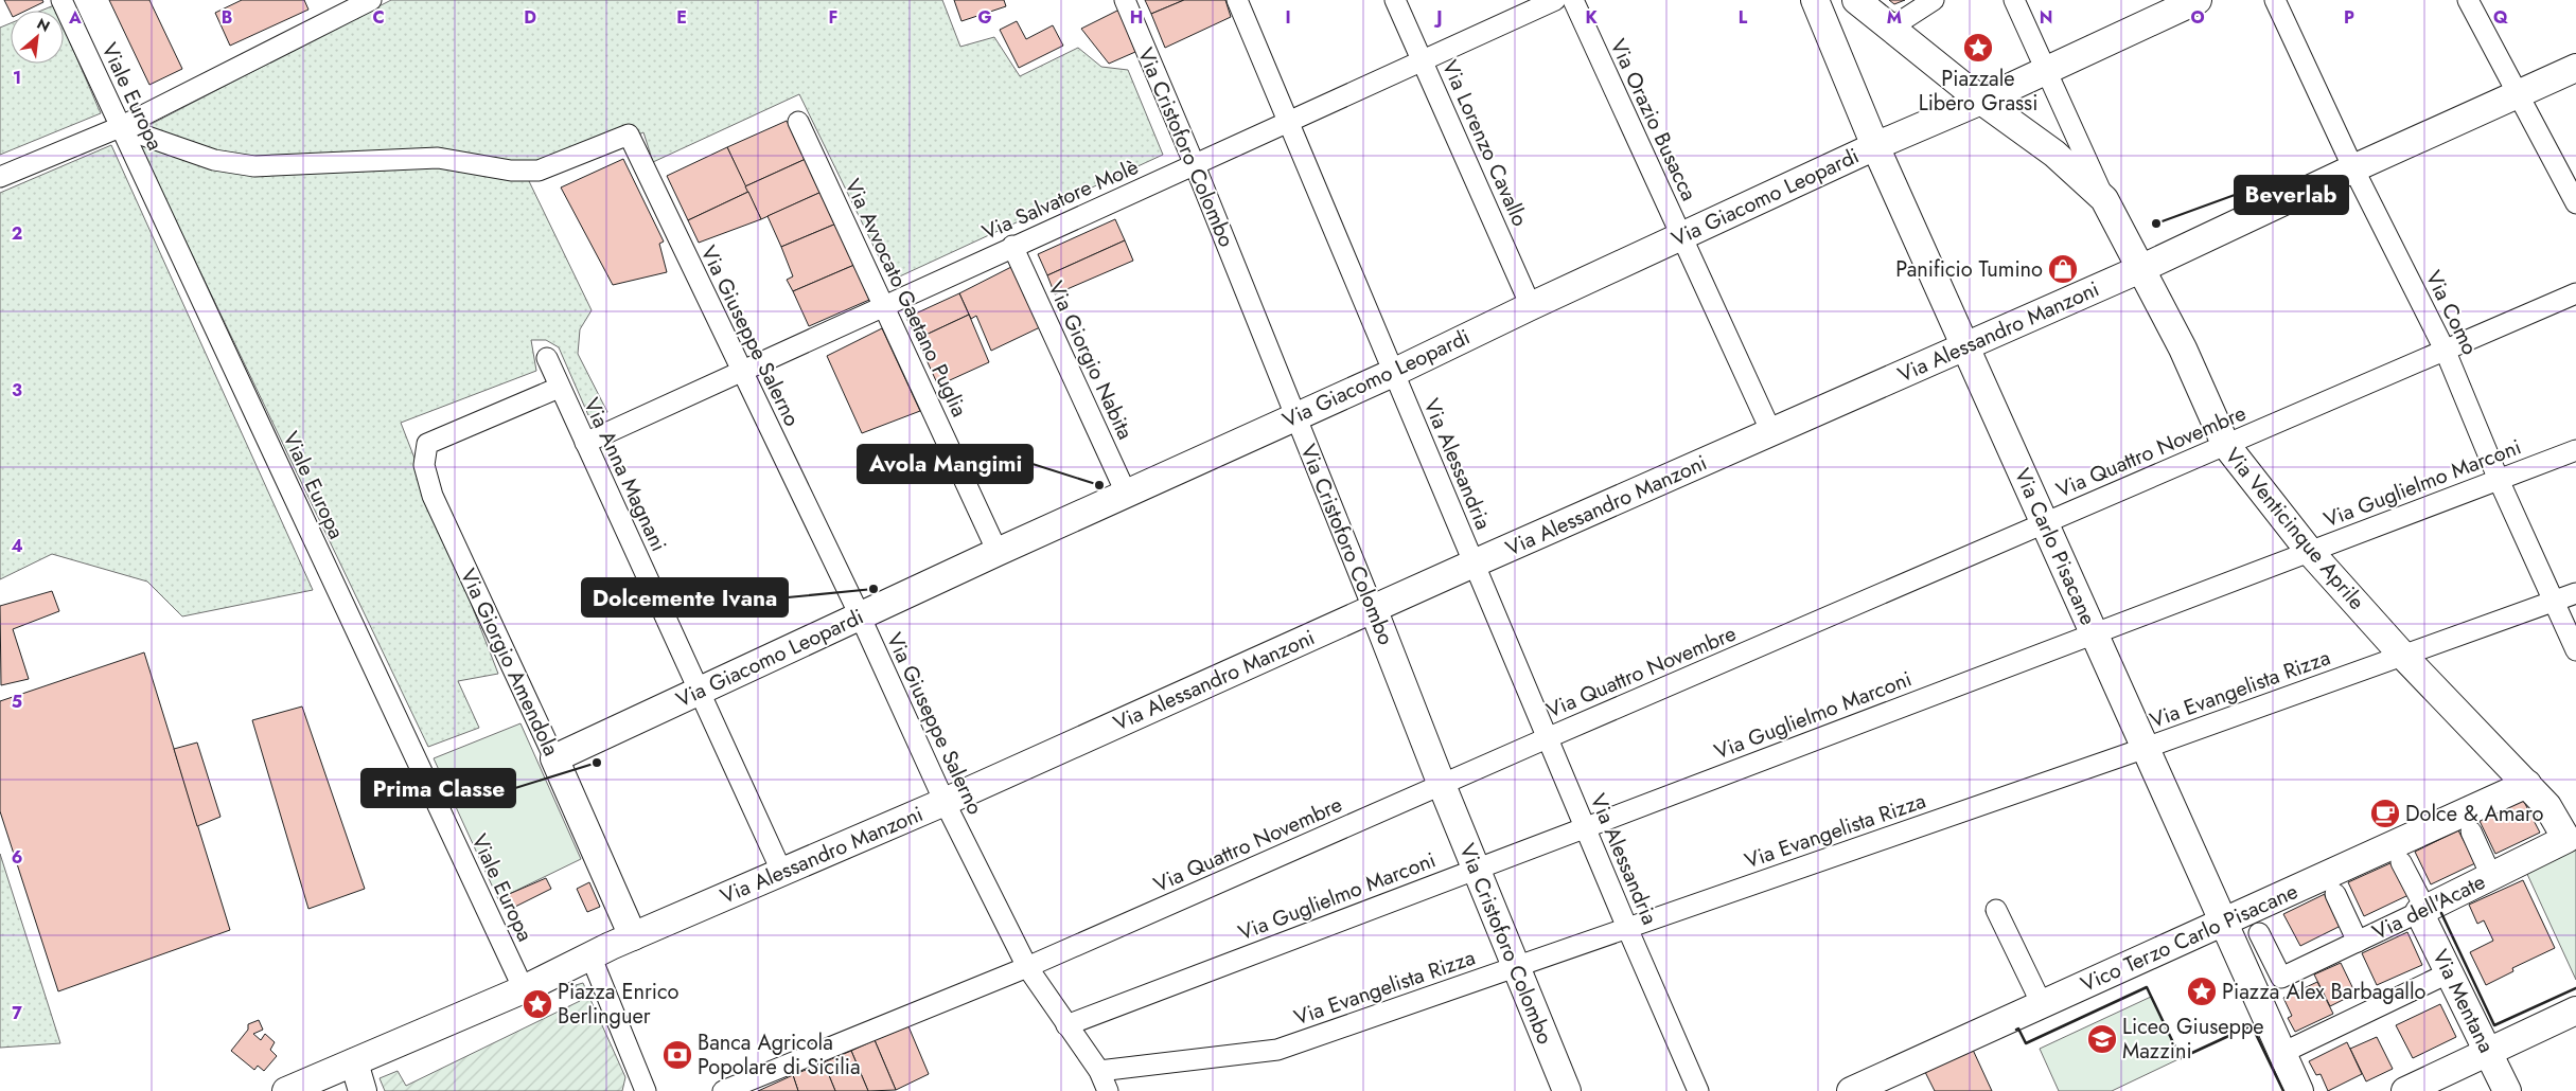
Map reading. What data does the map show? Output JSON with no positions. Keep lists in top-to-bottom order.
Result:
{
  "streets": {
    "street": [
      "Viale Europa",
      "Via Orazio Busacca",
      "Via Lorenzo Cavallo",
      "Via Cristoforo Colombo",
      "Via Giacomo Leopardi",
      "Via Salvatore Molè",
      "Via Avvocato Gaetano Puglia",
      "Via Como",
      "Via Alessandro Manzoni",
      "Via Giuseppe Salerno",
      "Via Giorgio Nabita",
      "Via Quattro Novembre",
      "Via Alessandria",
      "Via Anna Magnani",
      "Via Guglielmo Marconi",
      "Via Venticinque Aprile",
      "Via Carlo Pisacane",
      "Via Giorgio Amendola",
      "Via Evangelista Rizza",
      "Via dell'Acate",
      "Vico Terzo Carlo Pisacane",
      "Via Mentana"
    ]
  },
  "crossings": [
    ["Viale Europa", "Via Alessandro Manzoni"],
    ["Viale Europa", "Via Giuseppe Salerno"],
    ["Via Orazio Busacca", "Via Giacomo Leopardi"],
    ["Via Orazio Busacca", "Via Alessandro Manzoni"],
    ["Via Lorenzo Cavallo", "Via Giacomo Leopardi"],
    ["Via Lorenzo Cavallo", "Via Salvatore Molè"],
    ["Via Cristoforo Colombo", "Via Giacomo Leopardi"],
    ["Via Cristoforo Colombo", "Via Salvatore Molè"],
    ["Via Cristoforo Colombo", "Via Alessandro Manzoni"],
    ["Via Cristoforo Colombo", "Via Quattro Novembre"],
    ["Via Cristoforo Colombo", "Via Guglielmo Marconi"],
    ["Via Cristoforo Colombo", "Via Evangelista Rizza"],
    ["Via Giacomo Leopardi", "Via Avvocato Gaetano Puglia"],
    ["Via Giacomo Leopardi", "Via Giuseppe Salerno"],
    ["Via Giacomo Leopardi", "Via Giorgio Nabita"],
    ["Via Giacomo Leopardi", "Via Alessandria"],
    ["Via Giacomo Leopardi", "Via Anna Magnani"],
    ["Via Giacomo Leopardi", "Via Venticinque Aprile"],
    ["Via Giacomo Leopardi", "Via Carlo Pisacane"],
    ["Via Giacomo Leopardi", "Via Giorgio Amendola"],
    ["Via Salvatore Molè", "Via Avvocato Gaetano Puglia"],
    ["Via Salvatore Molè", "Via Giuseppe Salerno"],
    ["Via Salvatore Molè", "Via Giorgio Nabita"],
    ["Via Salvatore Molè", "Via Alessandria"],
    ["Via Salvatore Molè", "Via Anna Magnani"],
    ["Via Como", "Via Alessandro Manzoni"],
    ["Via Como", "Via Quattro Novembre"],
    ["Via Como", "Via Guglielmo Marconi"],
    ["Via Como", "Via Evangelista Rizza"],
    ["Via Alessandro Manzoni", "Via Giuseppe Salerno"],
    ["Via Alessandro Manzoni", "Via Alessandria"],
    ["Via Alessandro Manzoni", "Via Anna Magnani"],
    ["Via Alessandro Manzoni", "Via Venticinque Aprile"],
    ["Via Alessandro Manzoni", "Via Carlo Pisacane"],
    ["Via Alessandro Manzoni", "Via Giorgio Amendola"],
    ["Via Giuseppe Salerno", "Via Quattro Novembre"],
    ["Via Giuseppe Salerno", "Via Guglielmo Marconi"],
    ["Via Giuseppe Salerno", "Via Evangelista Rizza"],
    ["Via Quattro Novembre", "Via Alessandria"],
    ["Via Quattro Novembre", "Via Venticinque Aprile"],
    ["Via Quattro Novembre", "Via Carlo Pisacane"],
    ["Via Alessandria", "Via Guglielmo Marconi"],
    ["Via Alessandria", "Via Evangelista Rizza"],
    ["Via Anna Magnani", "Via Giorgio Amendola"],
    ["Via Guglielmo Marconi", "Via Venticinque Aprile"],
    ["Via Guglielmo Marconi", "Via Carlo Pisacane"],
    ["Via Venticinque Aprile", "Via Evangelista Rizza"],
    ["Via Venticinque Aprile", "Via dell'Acate"],
    ["Via Venticinque Aprile", "Vico Terzo Carlo Pisacane"],
    ["Via Carlo Pisacane", "Via Evangelista Rizza"],
    ["Via Carlo Pisacane", "Vico Terzo Carlo Pisacane"],
    ["Via dell'Acate", "Via Mentana"]
  ],
  "places": {
    "place": ["Piazzale Libero Grassi", "Piazza Alex Barbagallo", "Piazza Enrico Berlinguer"],
    "other": [
      "Beverlab",
      "Avola Mangimi",
      "Dolcemente Ivana",
      "Prima Classe"
    ],
    "shop": ["Panificio Tumino"],
    "cafe": ["Dolce & Amaro"],
    "school or university": ["Liceo Giuseppe Mazzini"],
    "bank": ["Banca Agricola Popolare di Sicilia"]
  },
  "north": "top right",
  "grid": {
    "columns": [
      "A",
      "B",
      "C",
      "D",
      "E",
      "F",
      "G",
      "H",
      "I",
      "J",
      "K",
      "L",
      "M",
      "N",
      "O",
      "P",
      "Q"
    ],
    "rows": [
      "1",
      "2",
      "3",
      "4",
      "5",
      "6",
      "7"
    ]
  }
}
